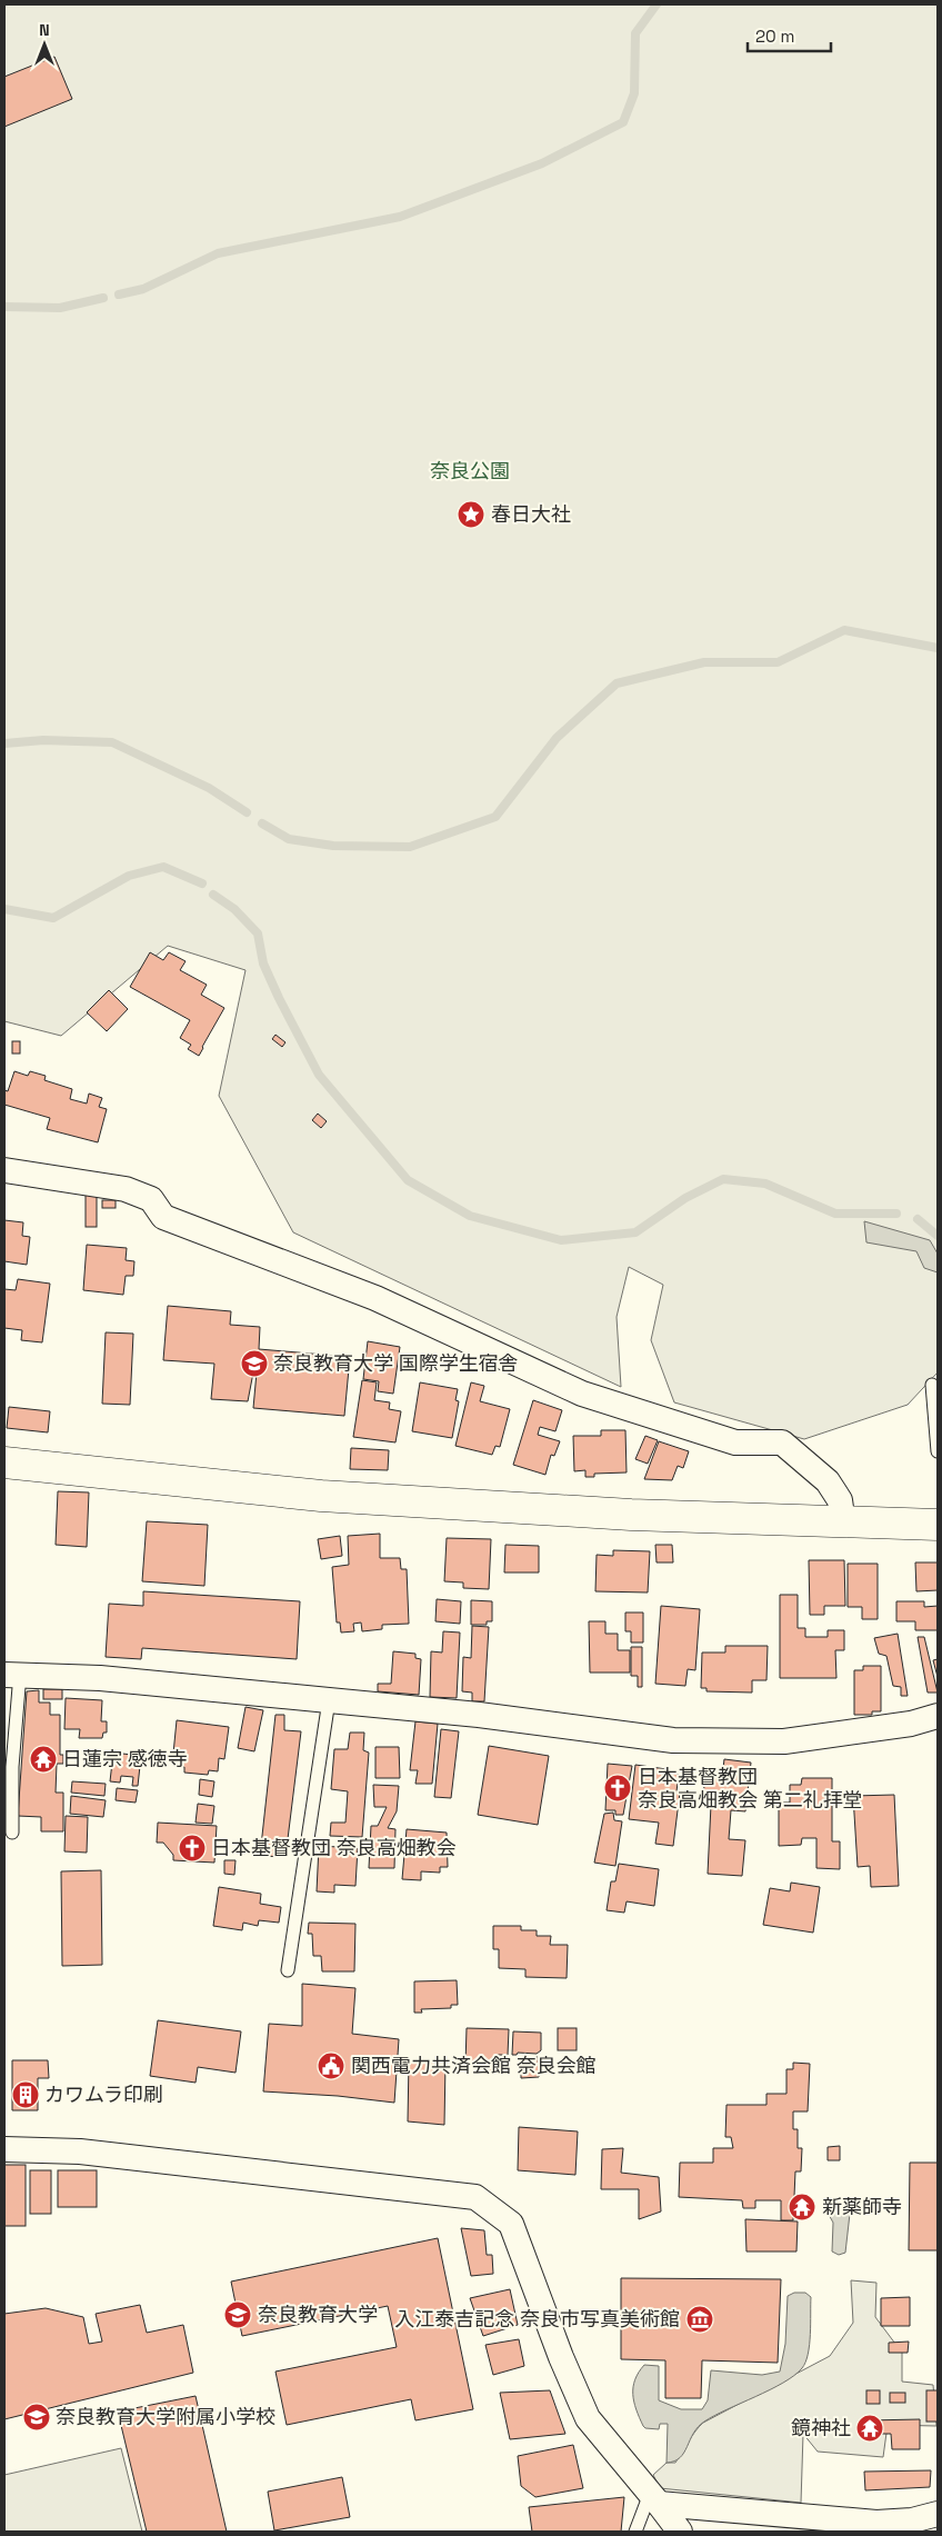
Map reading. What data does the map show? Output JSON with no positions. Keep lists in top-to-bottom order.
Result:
{
  "parks": ["奈良公園"],
  "places": {
    "place": ["春日大社"],
    "school or university": ["奈良教育大学 国際学生宿舎", "奈良教育大学", "奈良教育大学附属小学校"],
    "temple": ["日蓮宗 感徳寺", "新薬師寺", "鏡神社"],
    "church": ["日本基督教団 奈良高畑教会 第二礼拝堂", "日本基督教団 奈良高畑教会"],
    "public building": ["関西電力共済会館 奈良会館"],
    "building": ["カワムラ印刷"],
    "museum": ["入江泰吉記念 奈良市写真美術館"]
  },
  "scale_bar": "20 m",
  "north": "top"
}
